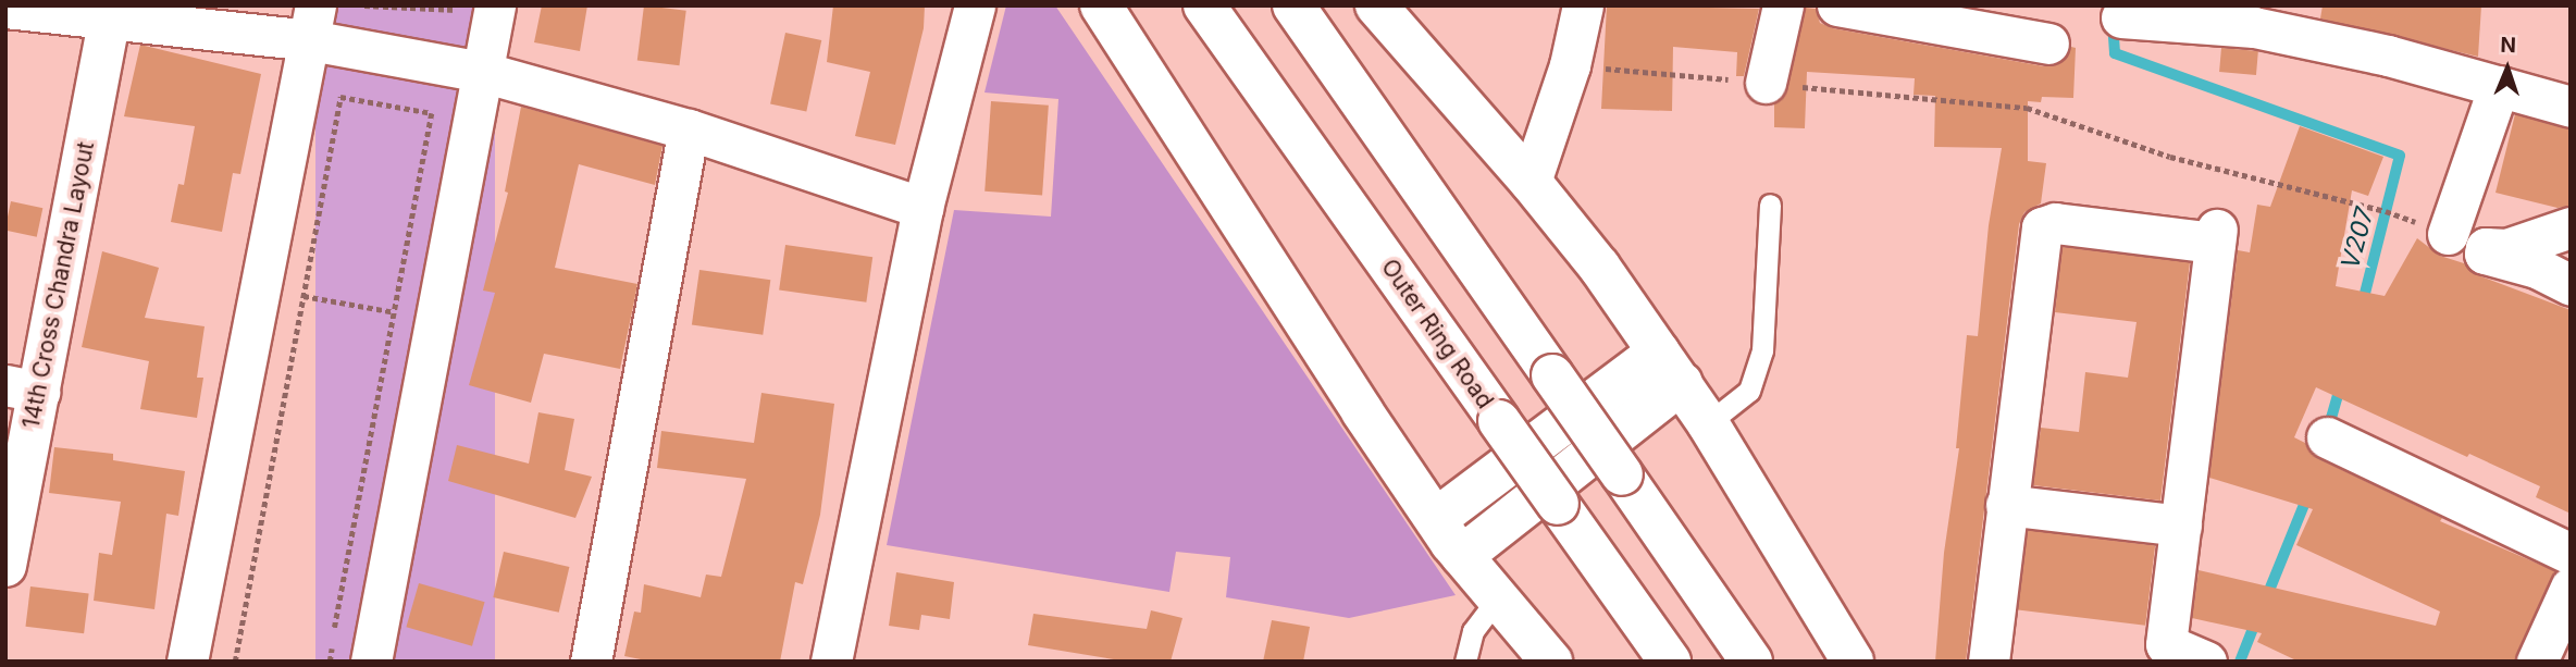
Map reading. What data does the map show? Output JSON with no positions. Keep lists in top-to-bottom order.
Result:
{
  "streets": {
    "main road": ["14th Cross Chandra Layout", "Outer Ring Road"]
  },
  "water": ["V207"],
  "north": "top"
}
